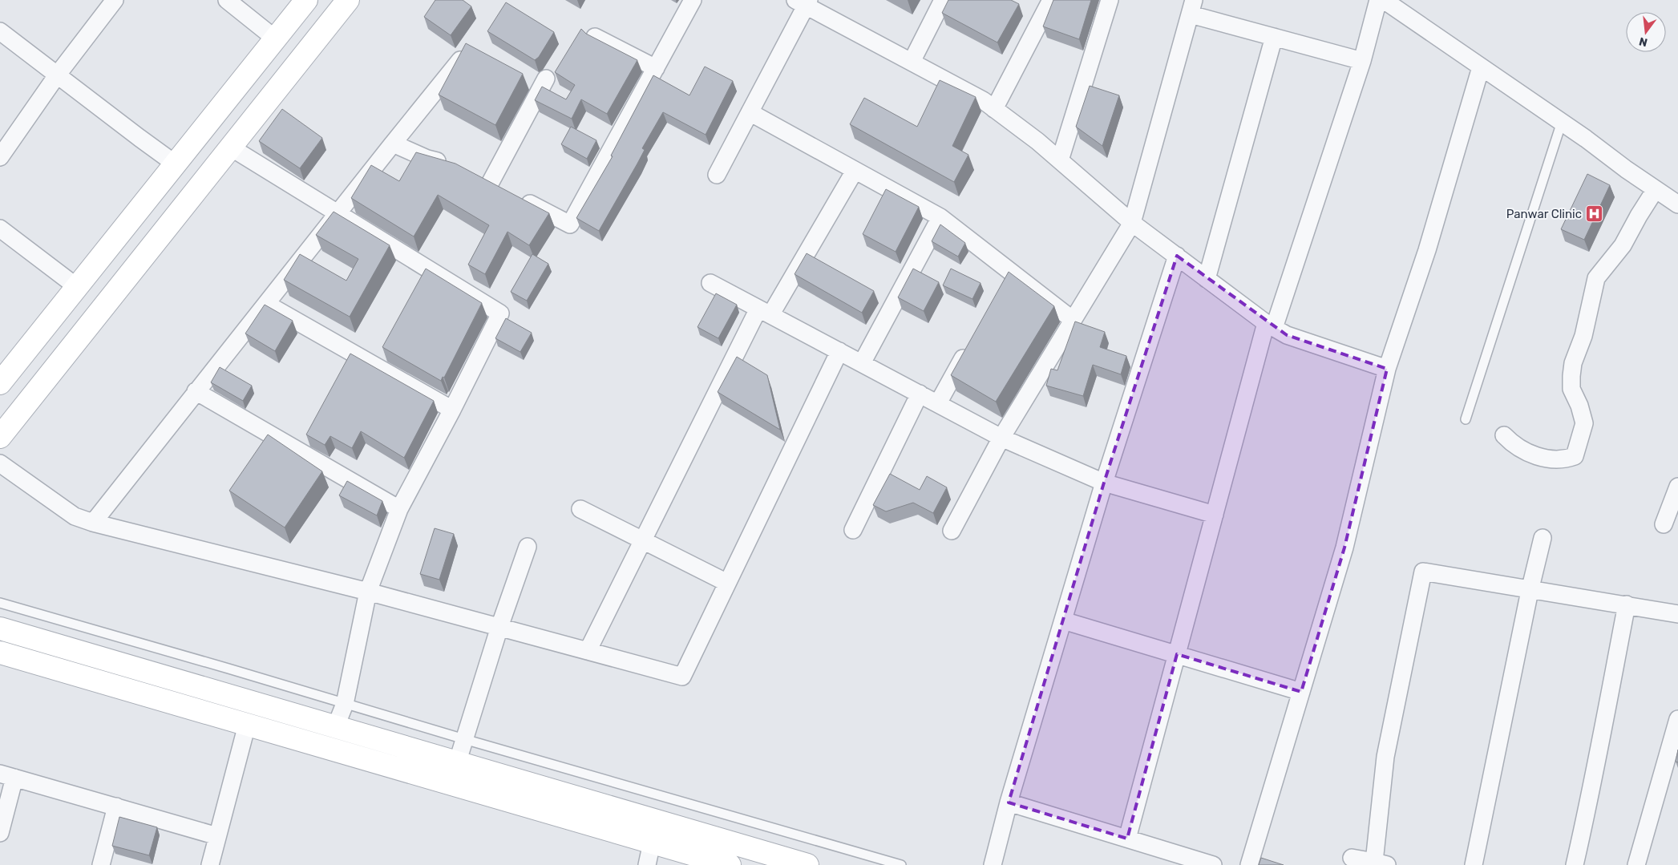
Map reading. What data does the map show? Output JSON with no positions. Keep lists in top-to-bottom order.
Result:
{
  "places": {
    "hospital": ["Panwar Clinic"]
  },
  "north": "bottom"
}
